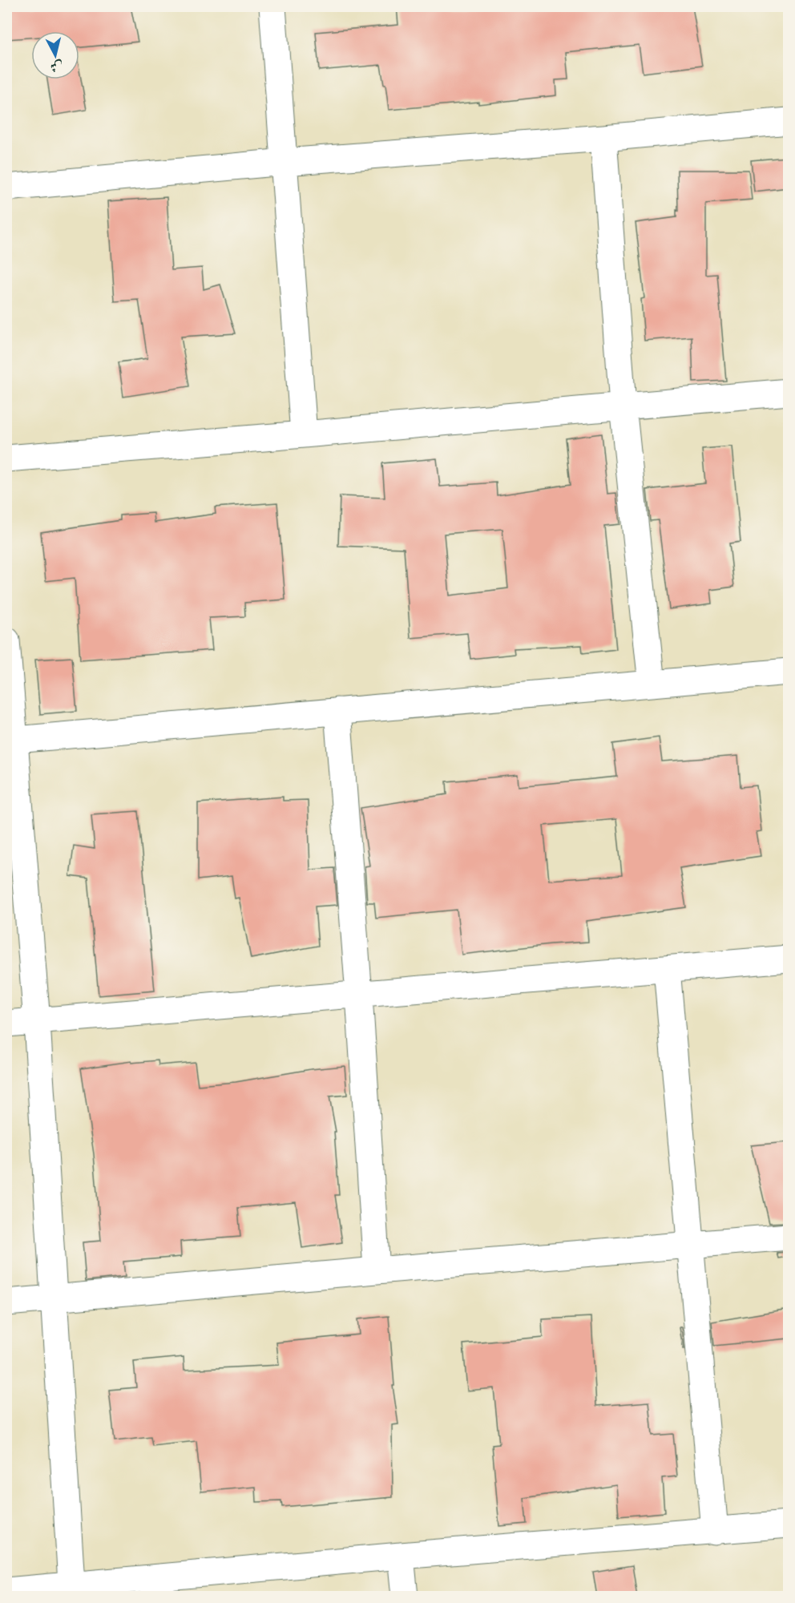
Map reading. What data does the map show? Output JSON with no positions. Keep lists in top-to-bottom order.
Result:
{
  "north": "bottom"
}
